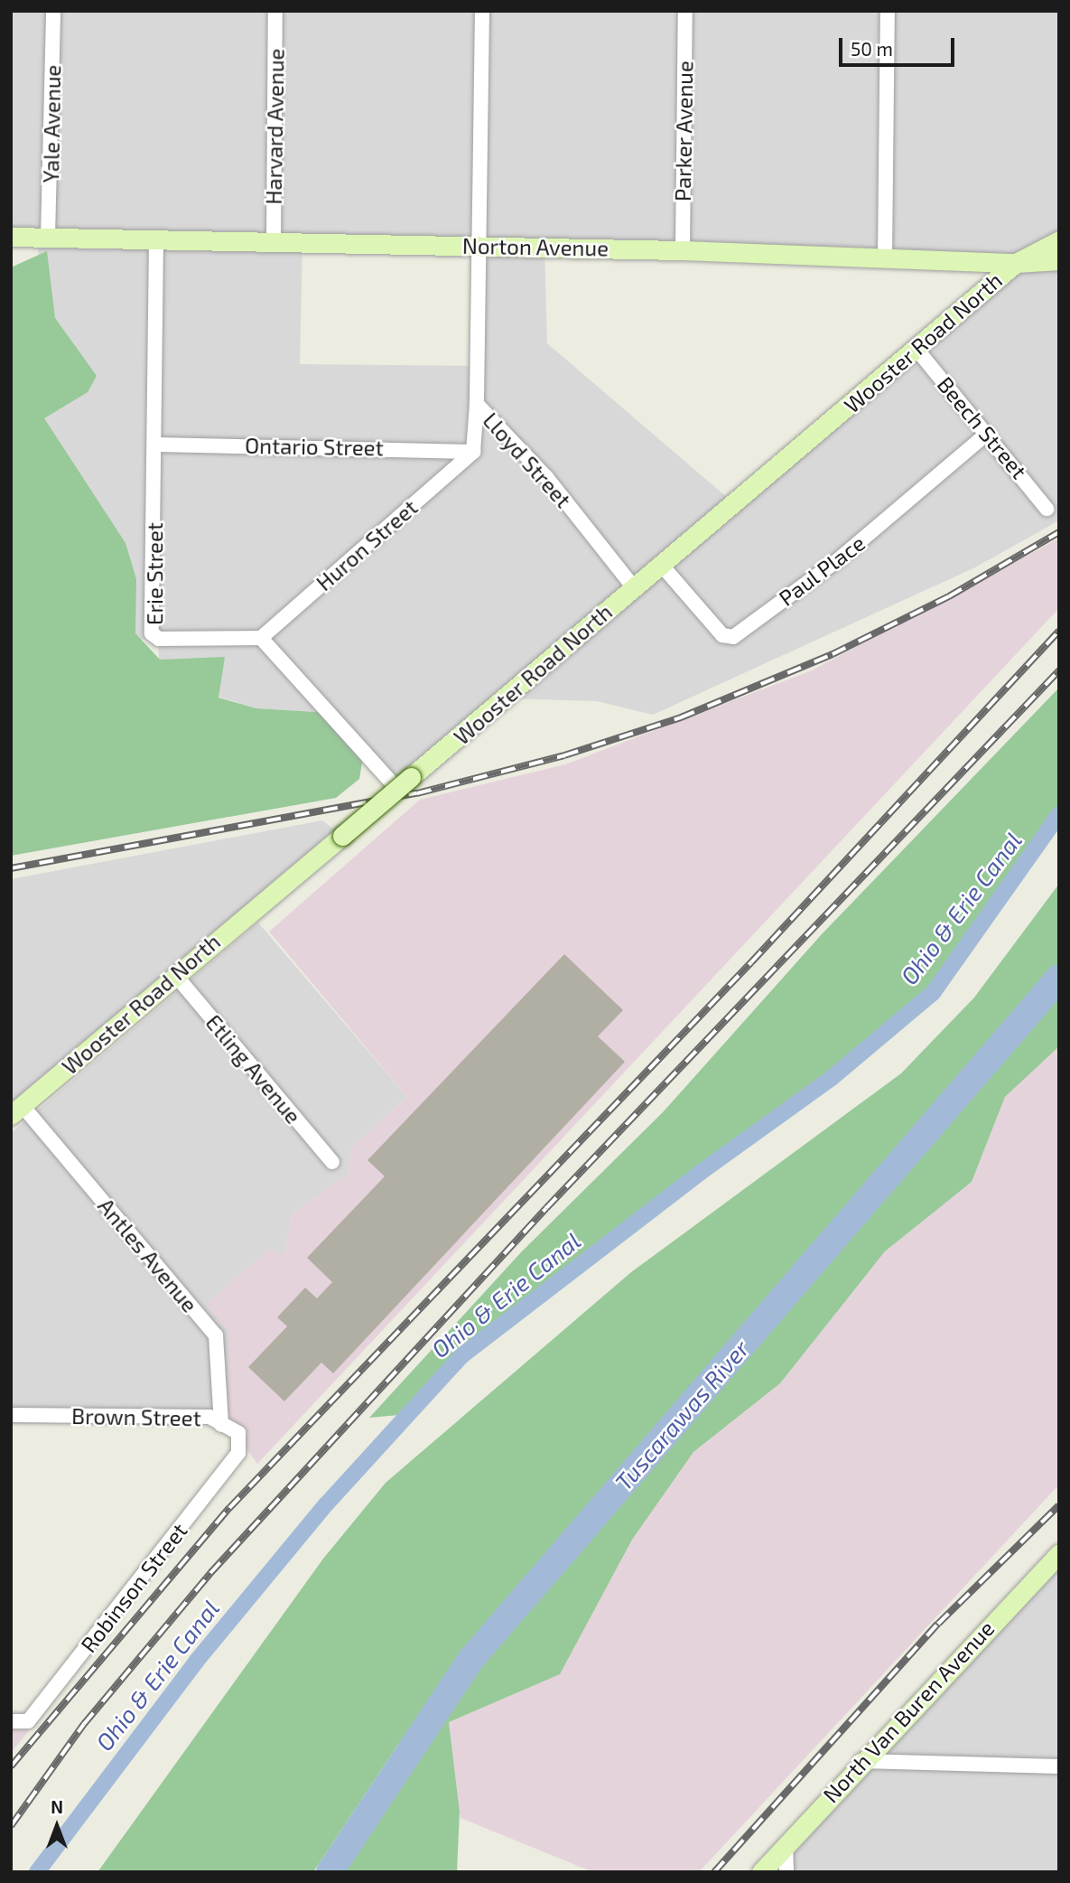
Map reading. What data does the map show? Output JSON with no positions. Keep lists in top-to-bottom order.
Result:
{
  "streets": {
    "main road": ["Norton Avenue", "Wooster Road North", "North Van Buren Avenue"],
    "street": [
      "Yale Avenue",
      "Harvard Avenue",
      "Parker Avenue",
      "Beech Street",
      "Ontario Street",
      "Lloyd Street",
      "Huron Street",
      "Paul Place",
      "Erie Street",
      "Etling Avenue",
      "Antles Avenue",
      "Brown Street",
      "Robinson Street"
    ]
  },
  "crossings": [
    ["Yale Avenue", "Norton Avenue"],
    ["Harvard Avenue", "Norton Avenue"],
    ["Parker Avenue", "Norton Avenue"],
    ["Norton Avenue", "Wooster Road North"],
    ["Norton Avenue", "Lloyd Street"],
    ["Norton Avenue", "Erie Street"],
    ["Wooster Road North", "Beech Street"],
    ["Wooster Road North", "Lloyd Street"],
    ["Wooster Road North", "Paul Place"],
    ["Wooster Road North", "Etling Avenue"],
    ["Wooster Road North", "Antles Avenue"],
    ["Beech Street", "Paul Place"],
    ["Ontario Street", "Huron Street"],
    ["Ontario Street", "Erie Street"],
    ["Huron Street", "Erie Street"],
    ["Antles Avenue", "Brown Street"],
    ["Brown Street", "Robinson Street"]
  ],
  "water": ["Ohio & Erie Canal", "Tuscarawas River"],
  "scale_bar": "50 m",
  "north": "top"
}
